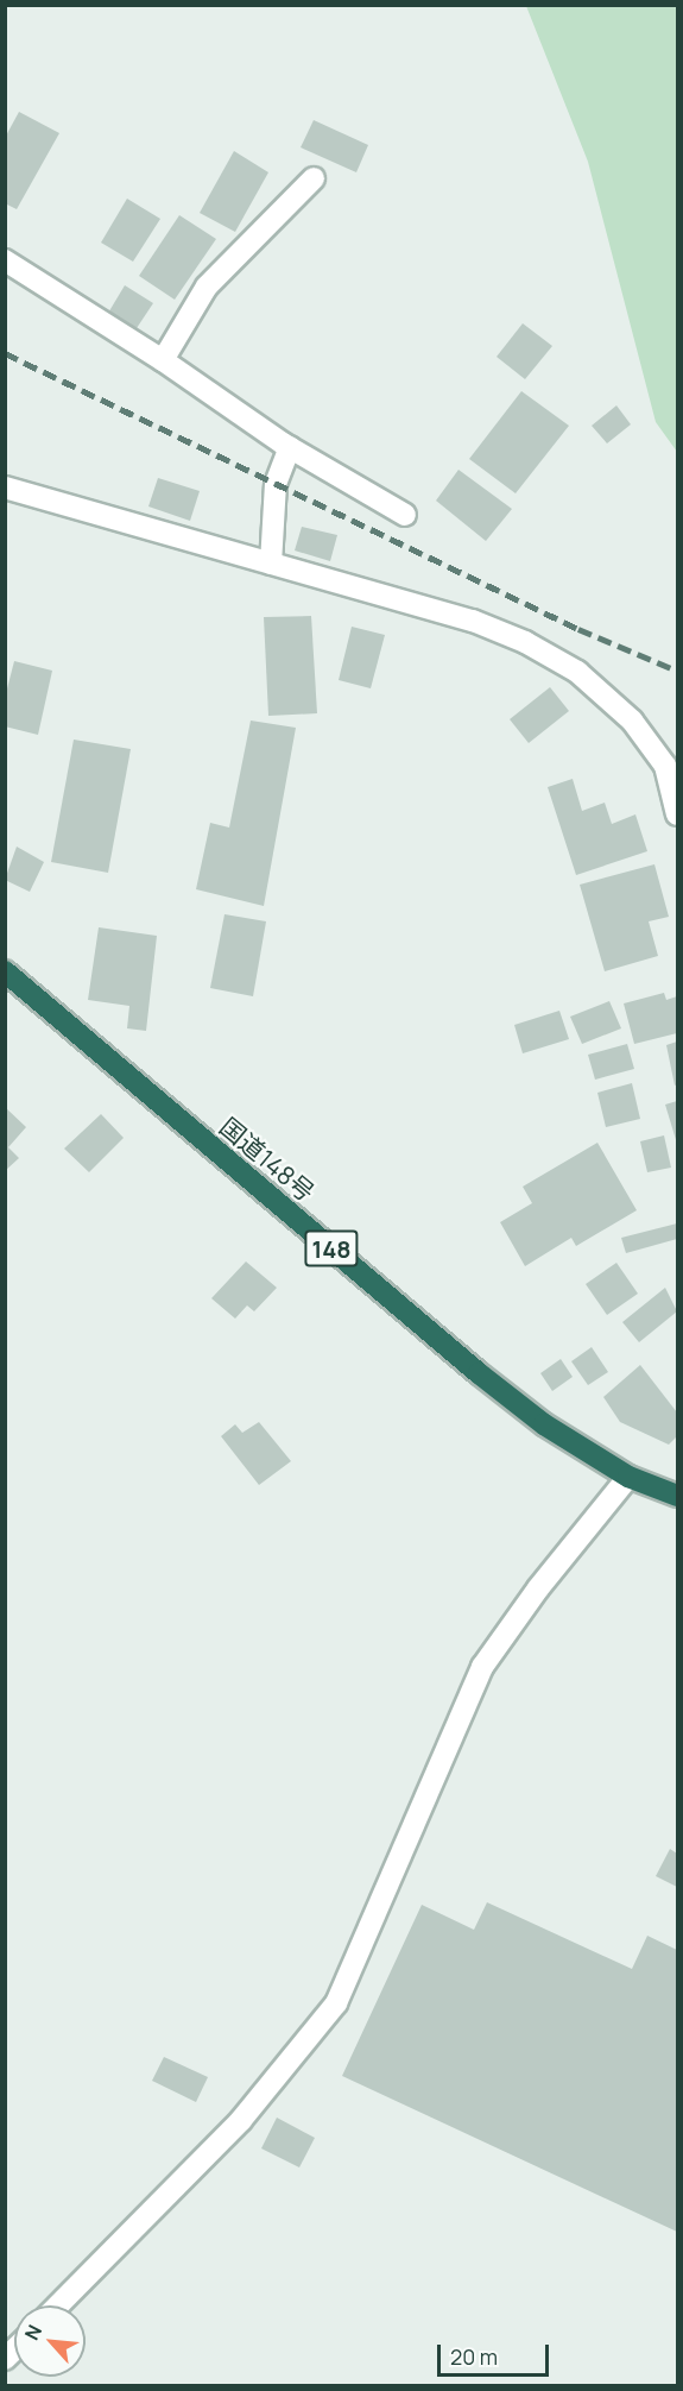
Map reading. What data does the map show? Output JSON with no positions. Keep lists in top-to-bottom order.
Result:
{
  "streets": {
    "highway": ["国道148号", "148"]
  },
  "scale_bar": "20 m",
  "north": "top left"
}
